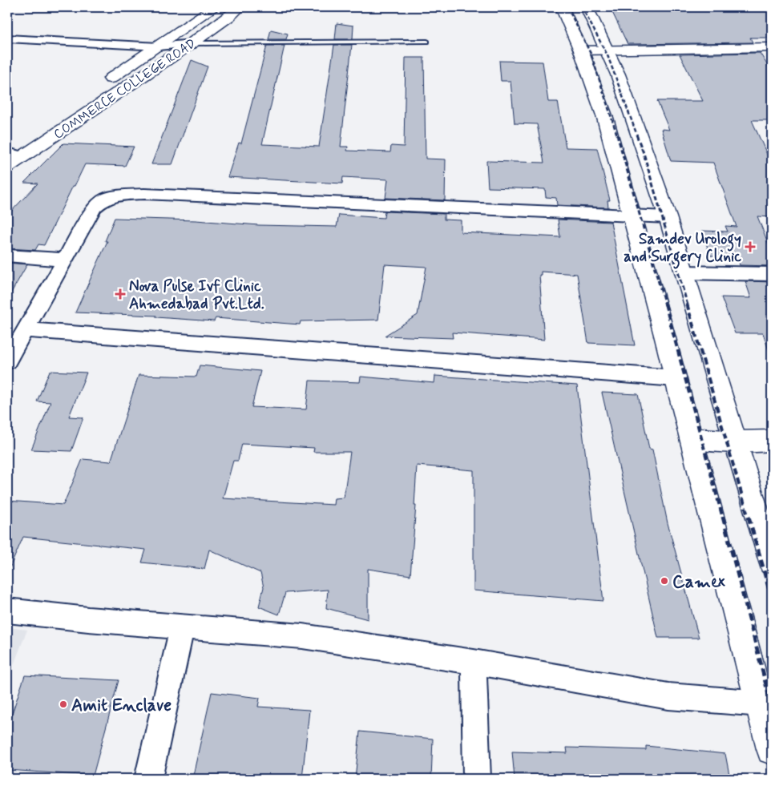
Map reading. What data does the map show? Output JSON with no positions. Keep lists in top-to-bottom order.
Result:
{
  "streets": {
    "main road": ["COMMERCE COLLEGE ROAD"]
  },
  "places": {
    "health": ["Samdev Urology and Surgery Clinic", "Nova Pulse Ivf Clinic Ahmedabad Pvt.Ltd."],
    "other": ["Camex", "Amit Enclave"]
  }
}
